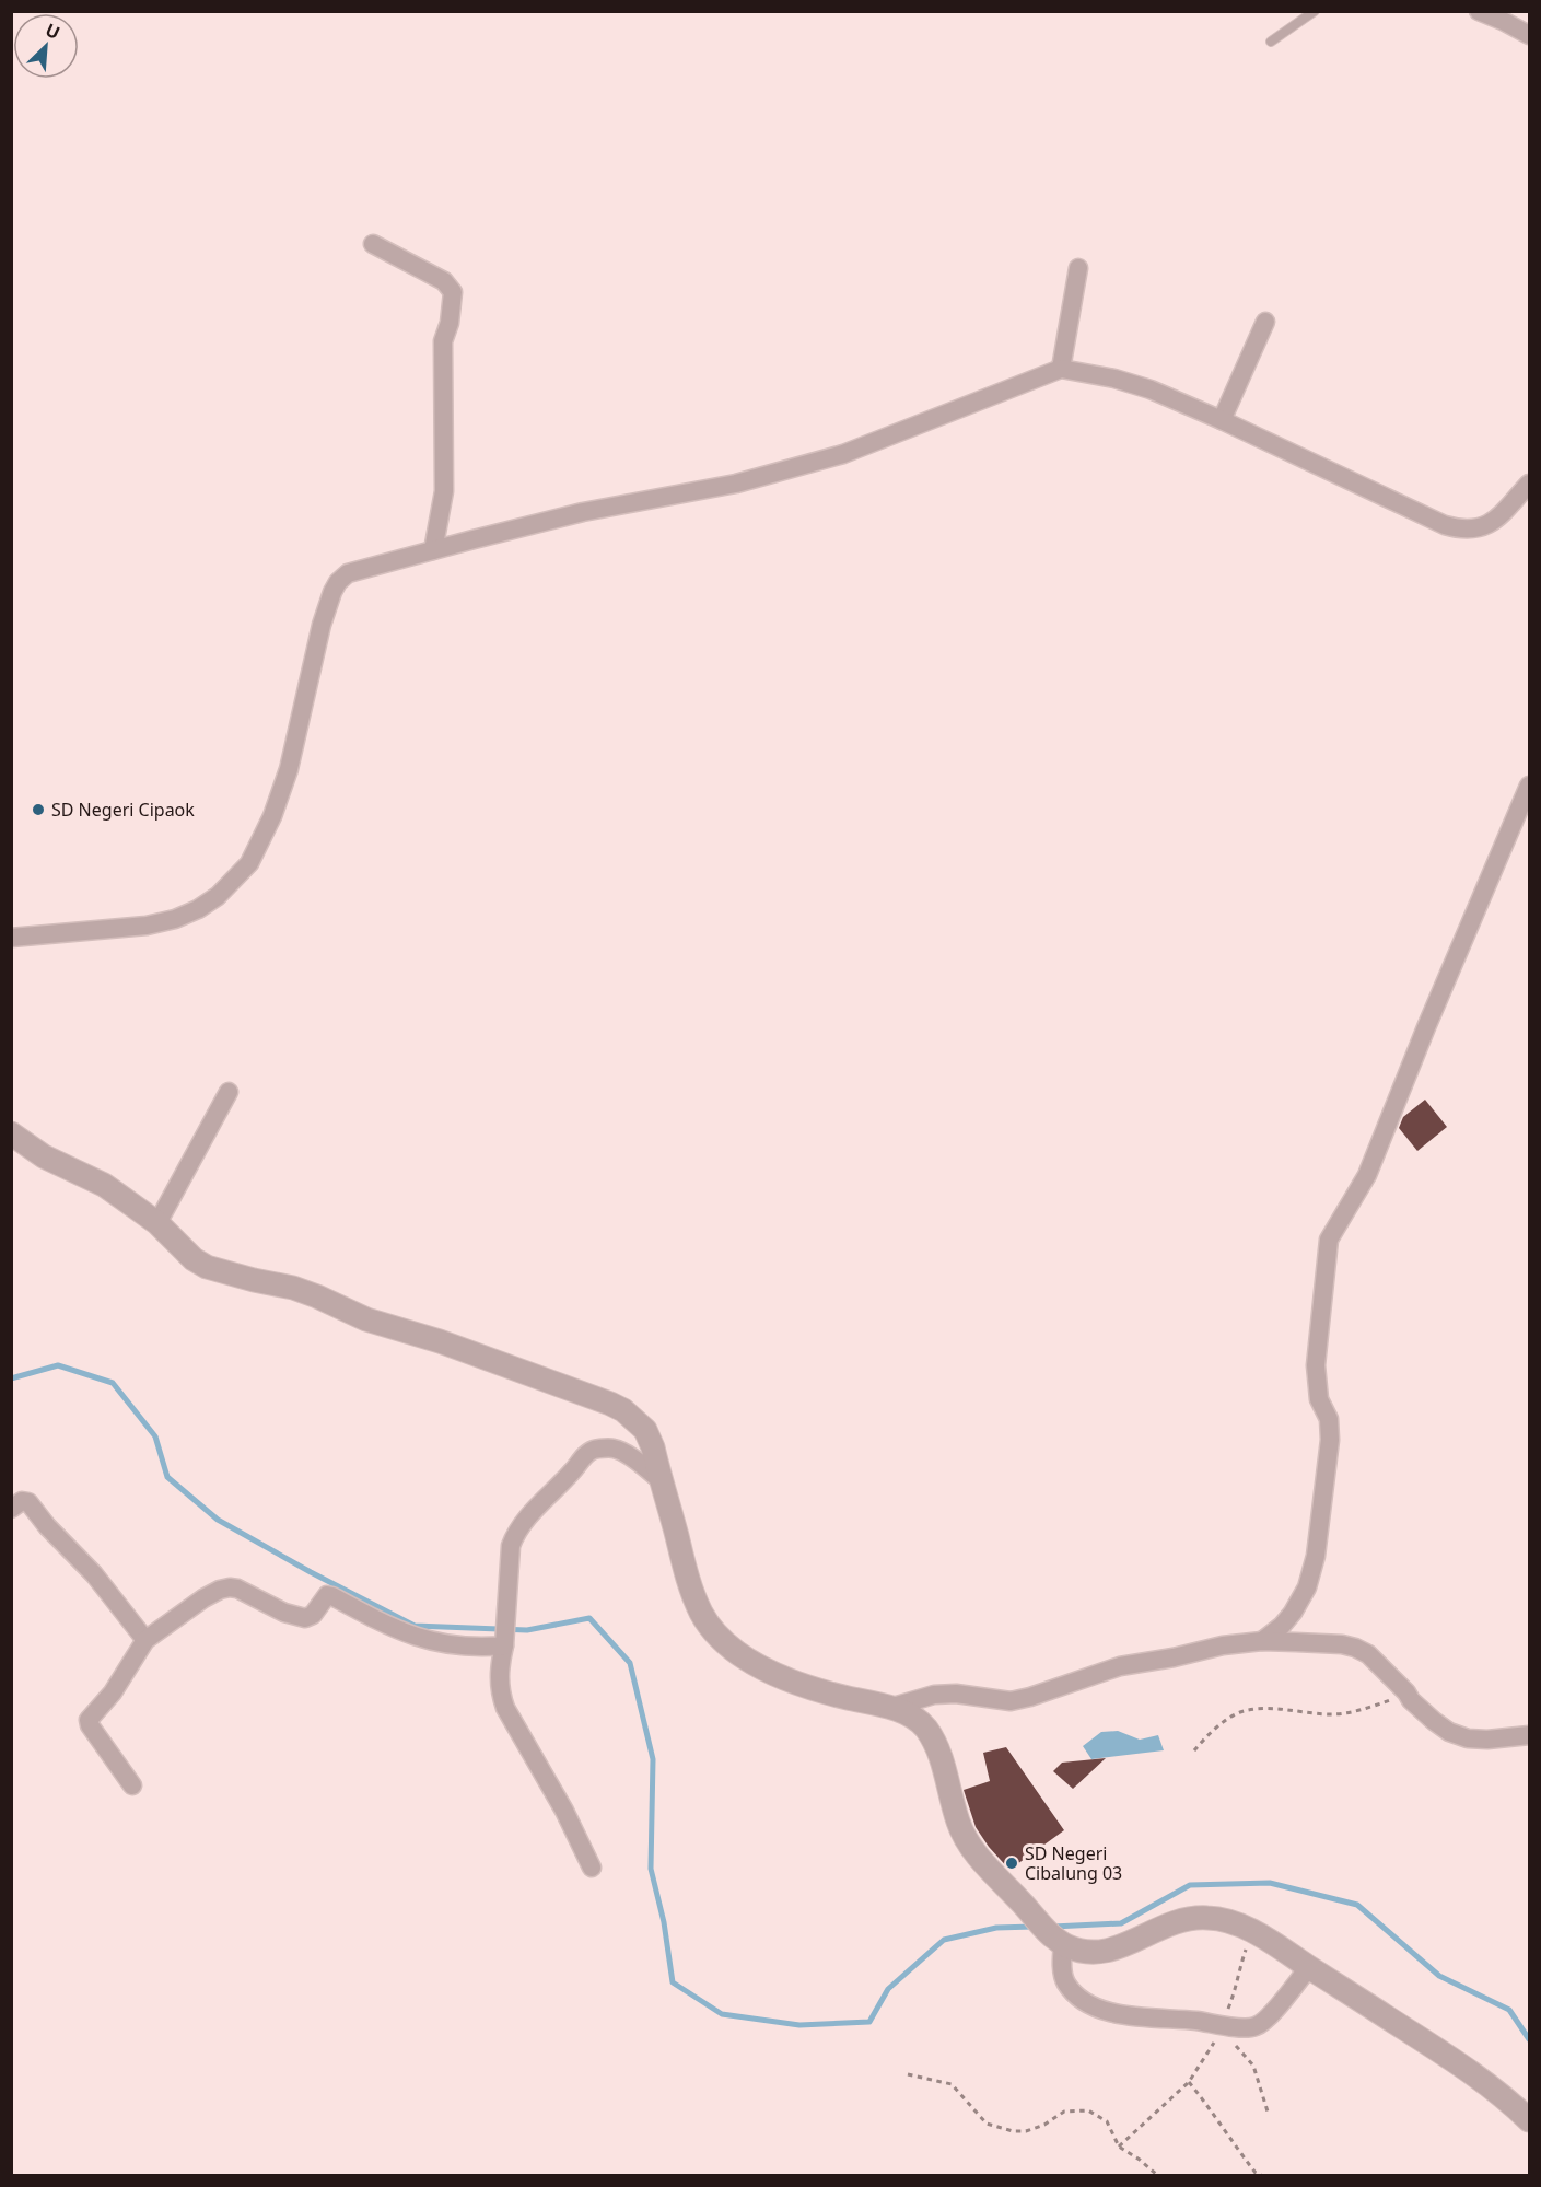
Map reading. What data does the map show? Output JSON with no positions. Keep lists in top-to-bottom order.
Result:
{
  "places": ["SD Negeri Cipaok", "SD Negeri Cibalung 03"],
  "north": "top right"
}
